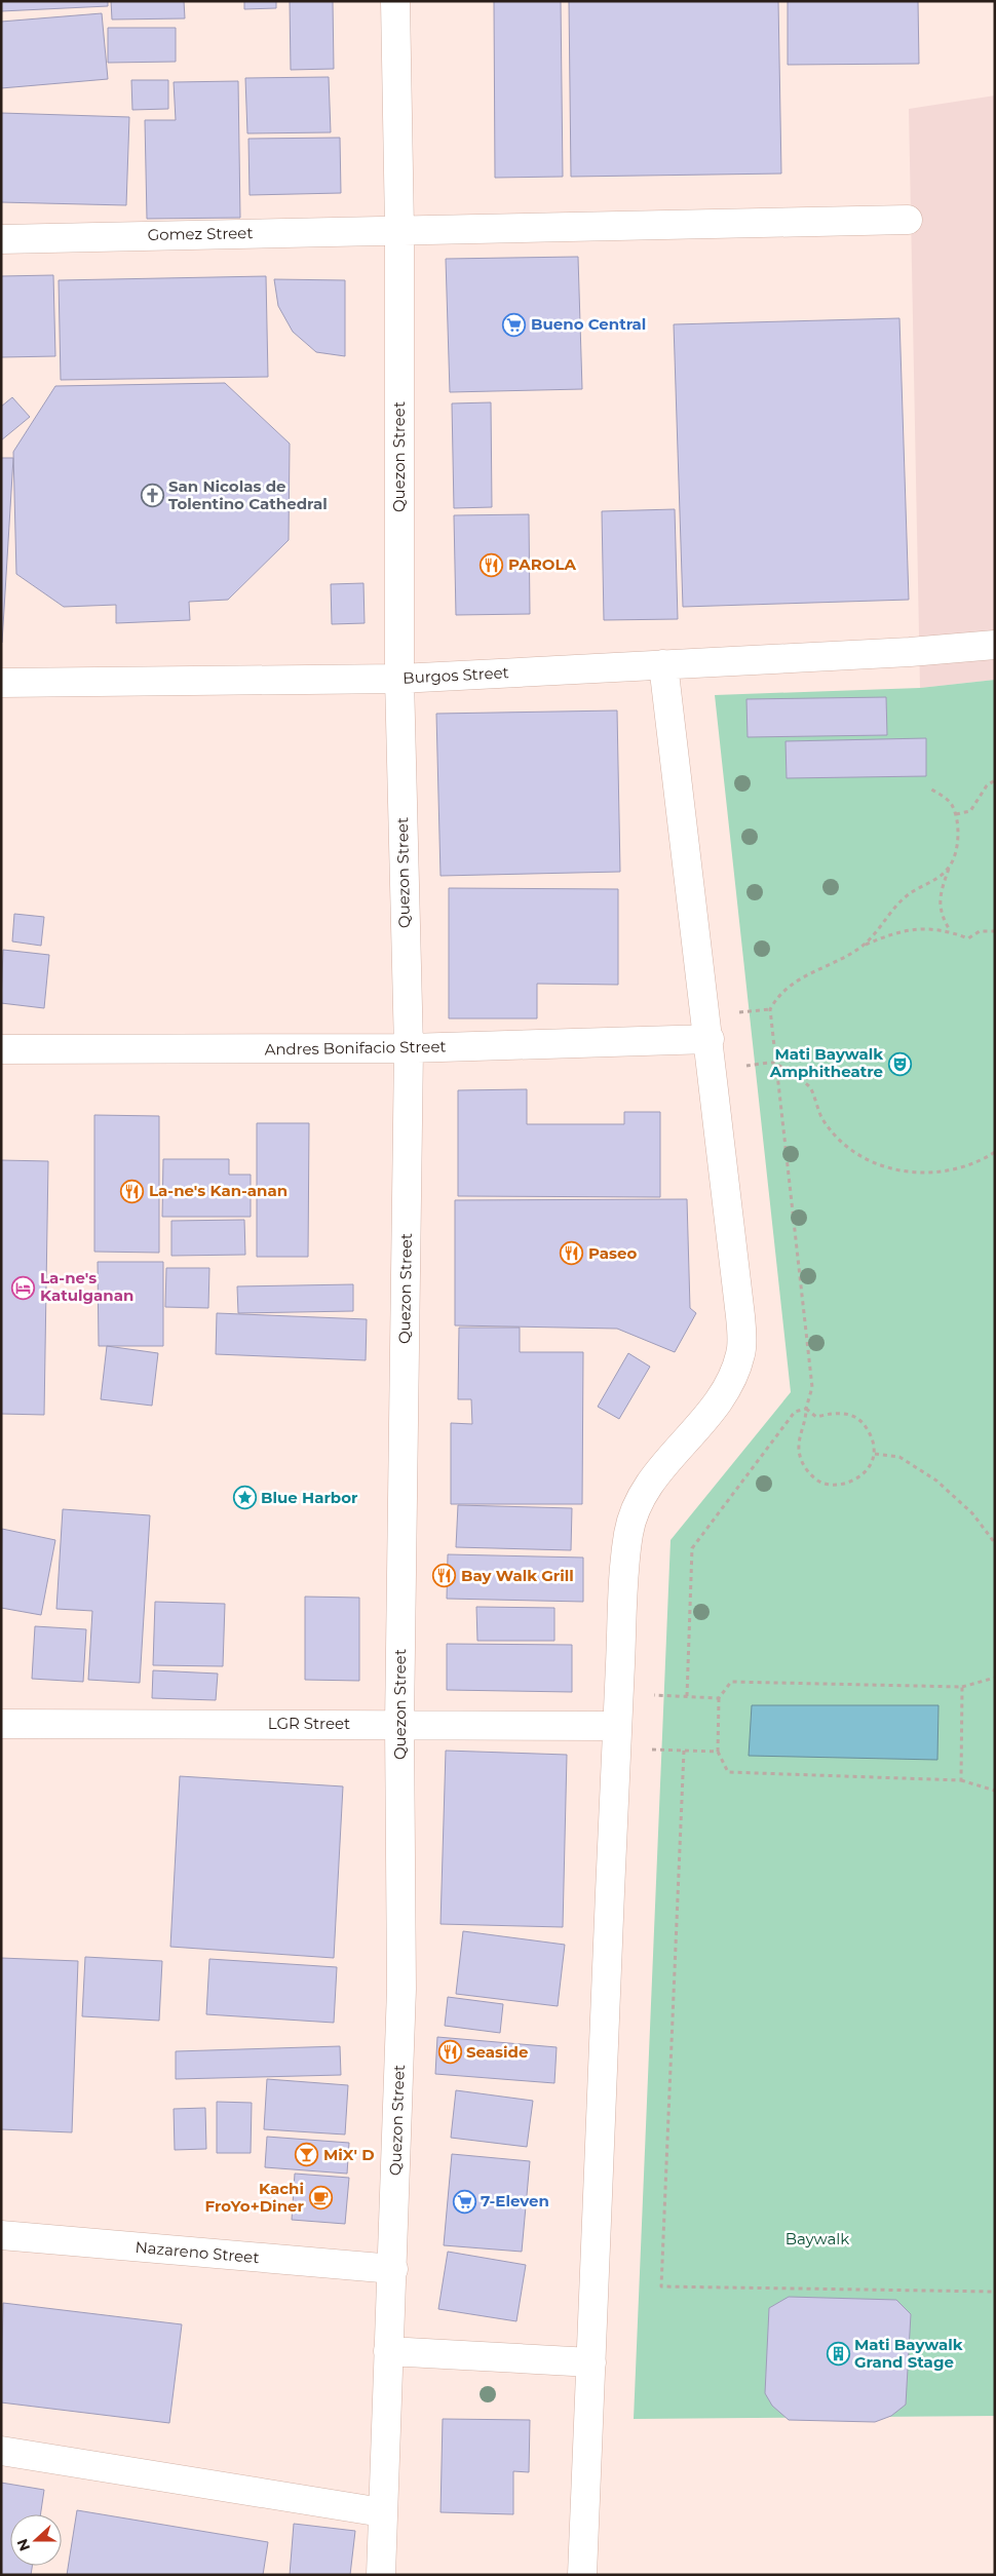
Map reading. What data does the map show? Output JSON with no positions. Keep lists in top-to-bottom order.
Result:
{
  "streets": {
    "street": [
      "Gomez Street",
      "Quezon Street",
      "Burgos Street",
      "Andres Bonifacio Street",
      "LGR Street",
      "Nazareno Street"
    ]
  },
  "crossings": [
    ["Gomez Street", "Quezon Street"],
    ["Quezon Street", "Burgos Street"],
    ["Quezon Street", "Andres Bonifacio Street"],
    ["Quezon Street", "LGR Street"],
    ["Quezon Street", "Nazareno Street"]
  ],
  "parks": ["Baywalk"],
  "places": {
    "supermarket": ["Bueno Central", "7-Eleven"],
    "church": ["San Nicolas de Tolentino Cathedral"],
    "restaurant": [
      "PAROLA",
      "La-ne's Kan-anan",
      "Paseo",
      "Bay Walk Grill",
      "Seaside"
    ],
    "theatre": ["Mati Baywalk Amphitheatre"],
    "hotel": ["La-ne's Katulganan"],
    "place": ["Blue Harbor"],
    "bar": ["MiX' D"],
    "cafe": ["Kachi FroYo+Diner"],
    "building": ["Mati Baywalk Grand Stage"]
  },
  "north": "left"
}
